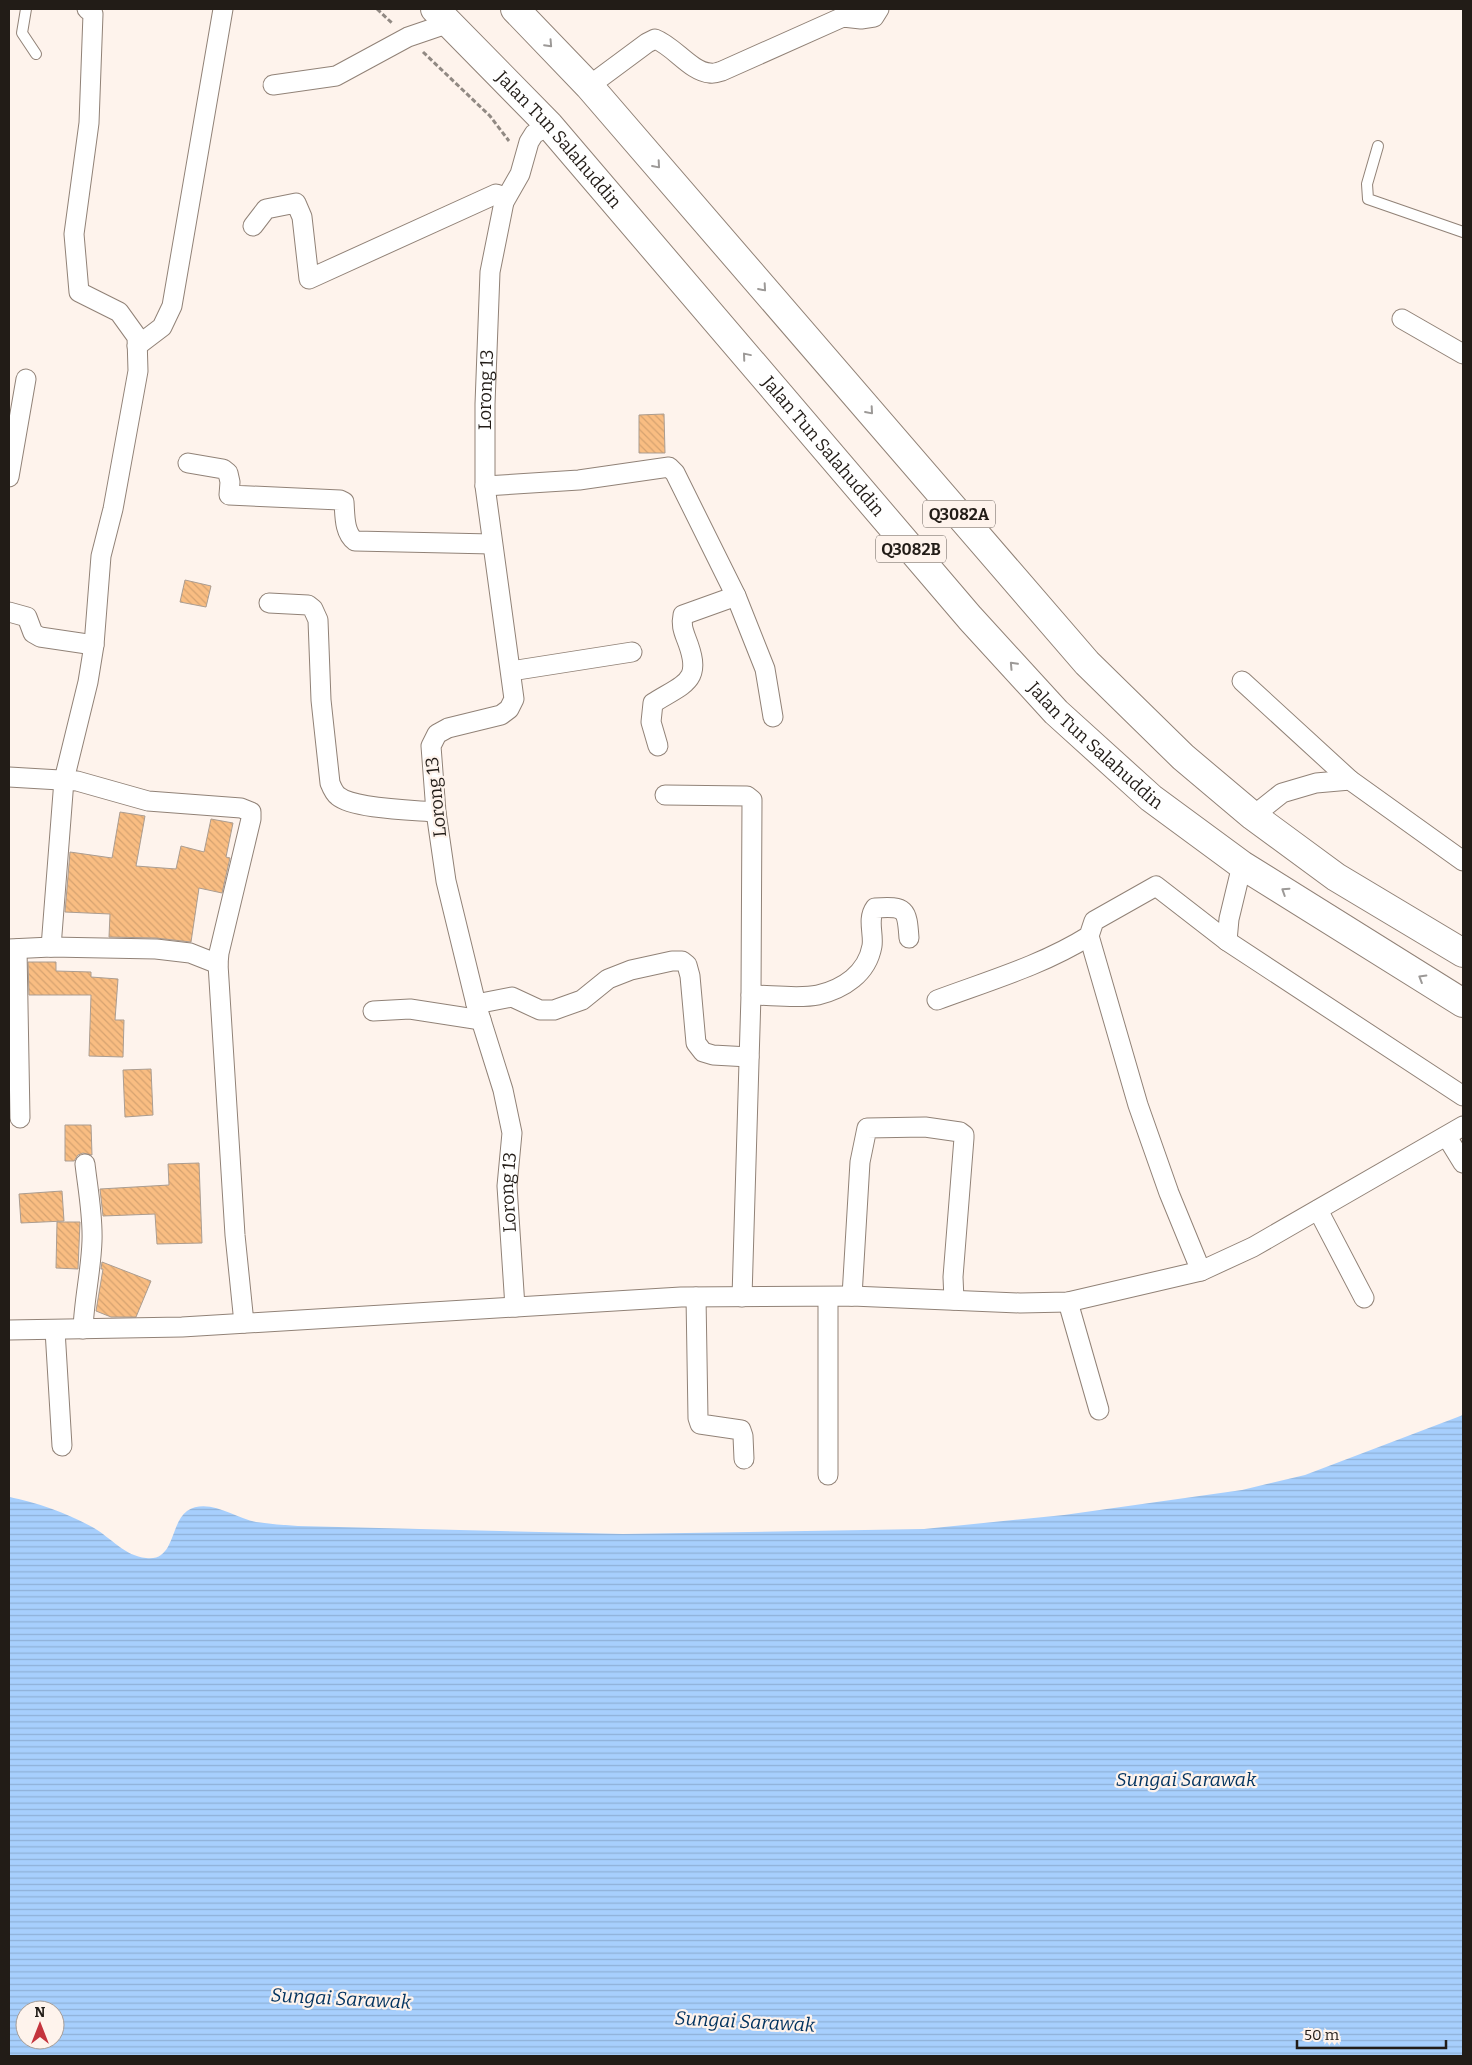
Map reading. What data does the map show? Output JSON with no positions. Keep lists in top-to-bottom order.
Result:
{
  "streets": {
    "highway": ["Jalan Tun Salahuddin", "Q3082A", "Q3082B"],
    "street": ["Lorong 13"]
  },
  "crossings": [
    ["Jalan Tun Salahuddin", "Lorong 13"]
  ],
  "water": ["Sungai Sarawak"],
  "scale_bar": "50 m",
  "north": "top"
}
